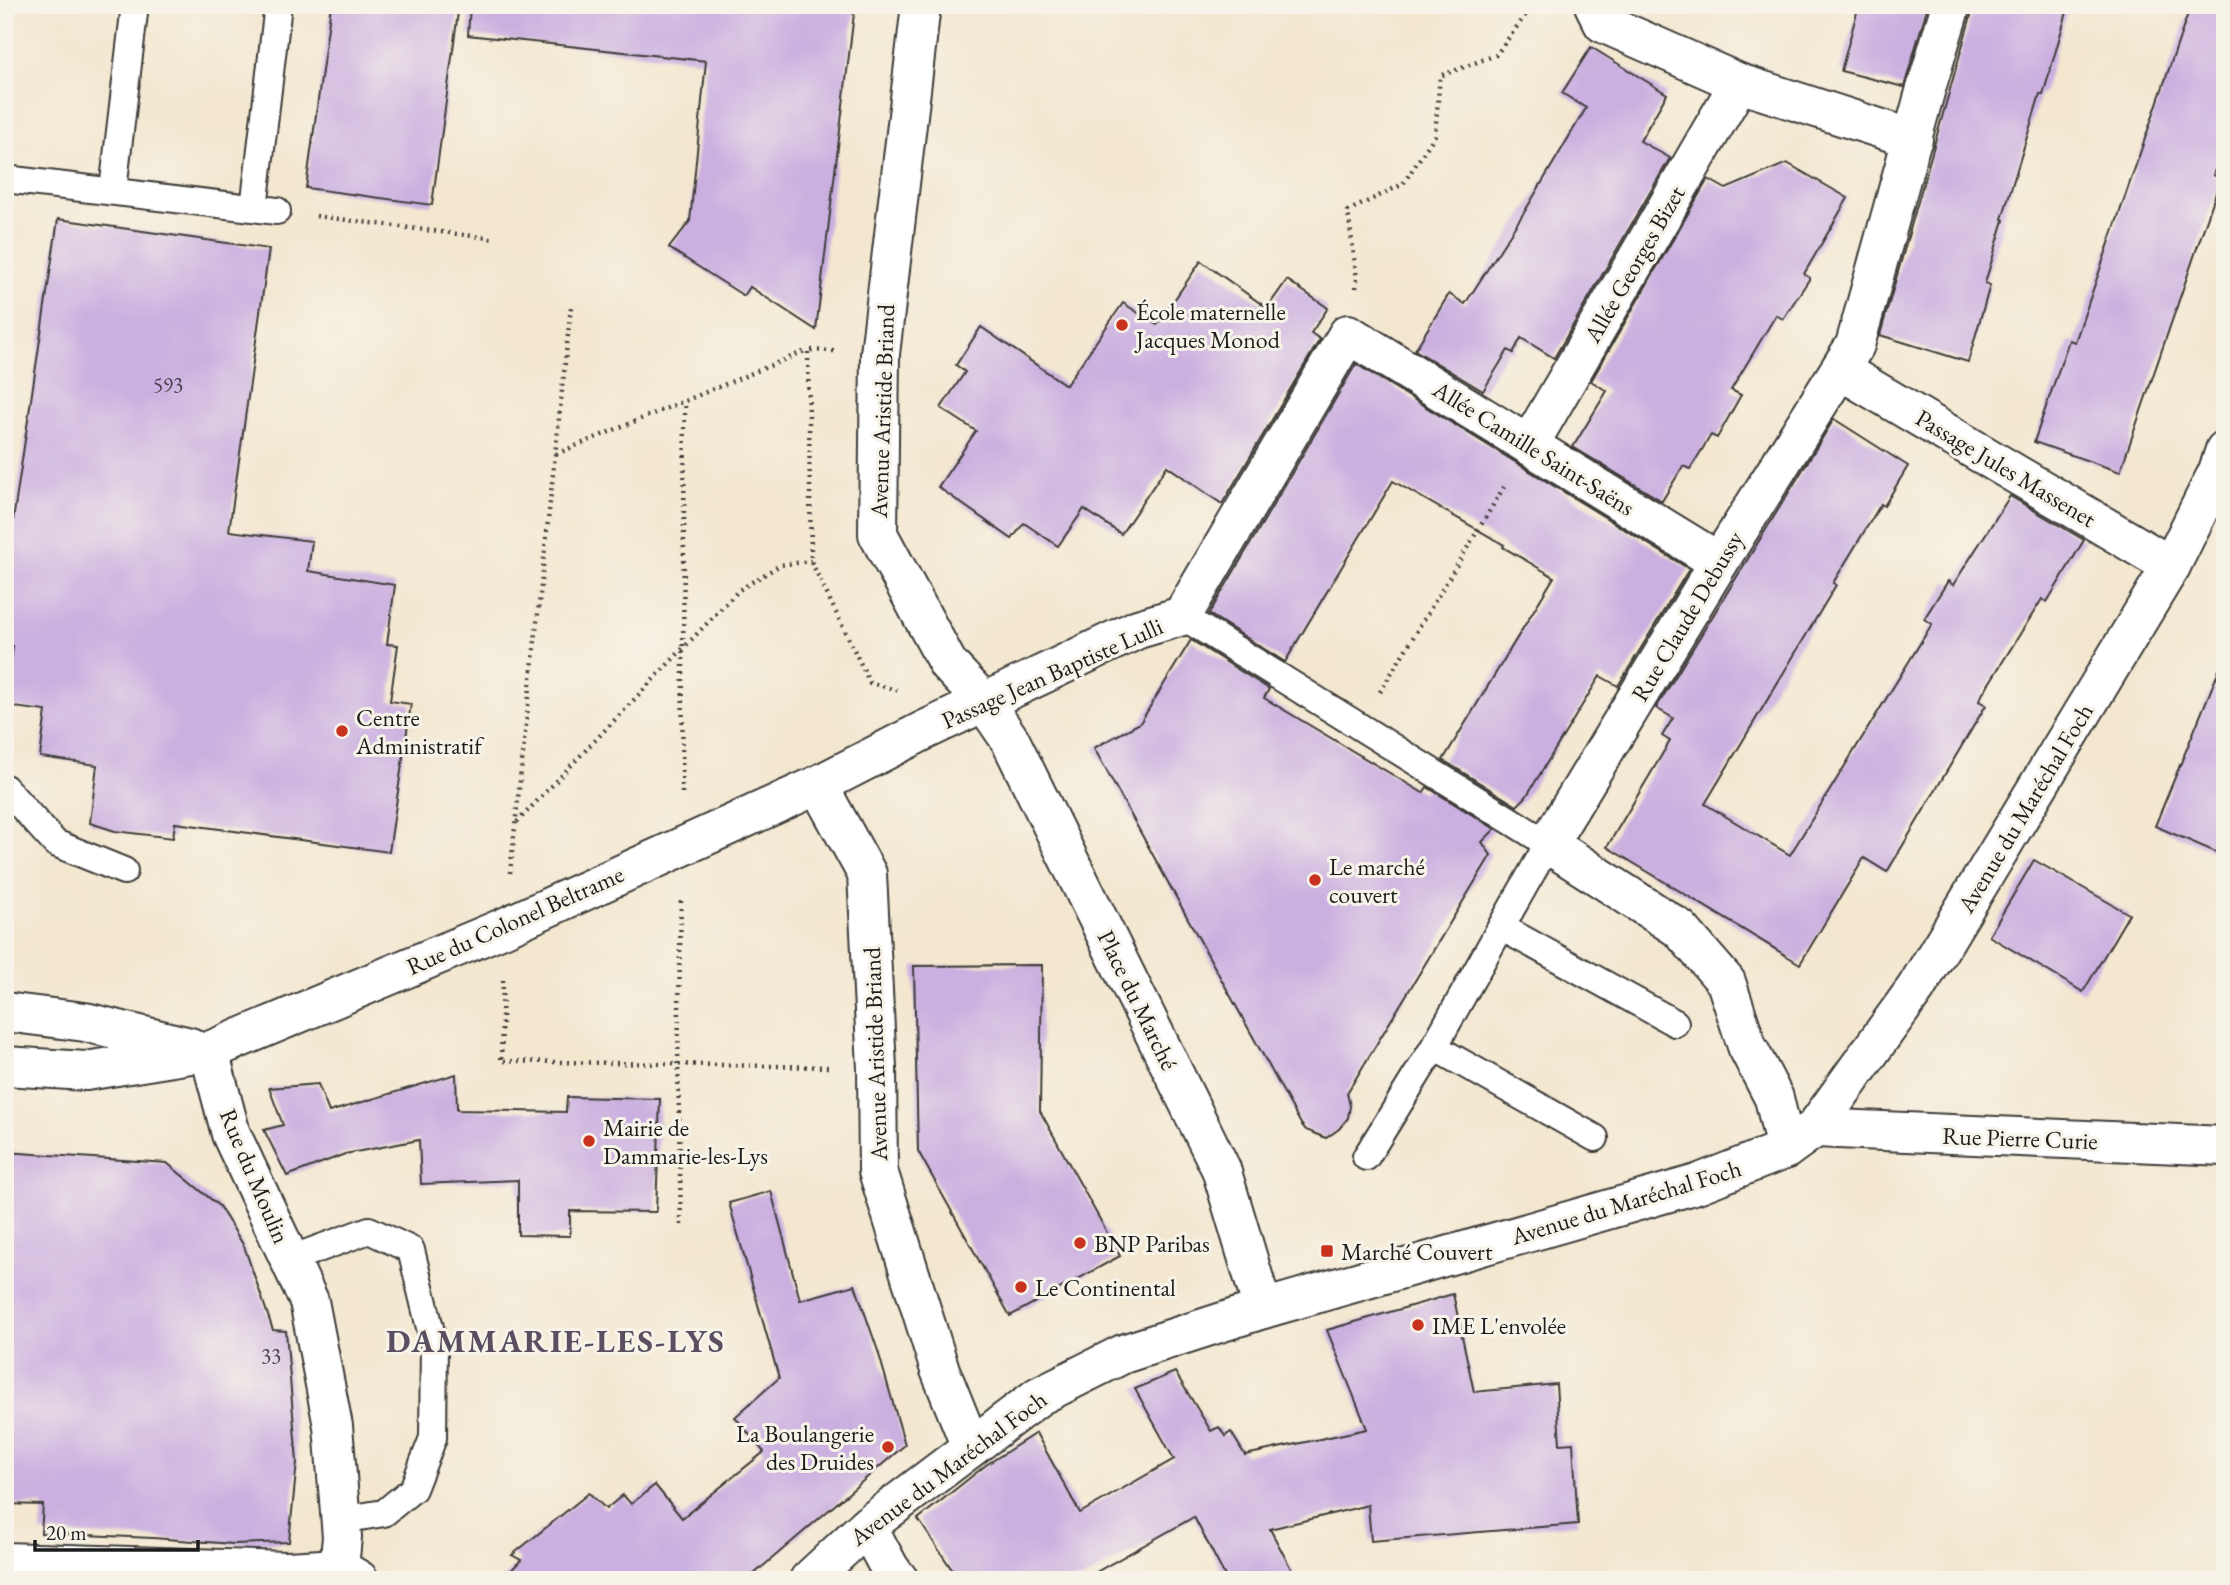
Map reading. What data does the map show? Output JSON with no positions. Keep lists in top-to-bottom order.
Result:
{
  "streets": {
    "street": [
      "Allée Georges Bizet",
      "Avenue Aristide Briand",
      "Allée Camille Saint-Saëns",
      "Passage Jules Massenet",
      "Rue Claude Debussy",
      "Passage Jean Baptiste Lulli",
      "Avenue du Maréchal Foch",
      "Rue du Colonel Beltrame",
      "Place du Marché",
      "Rue Pierre Curie",
      "Rue du Moulin"
    ]
  },
  "crossings": [
    ["Allée Georges Bizet", "Allée Camille Saint-Saëns"],
    ["Avenue Aristide Briand", "Passage Jean Baptiste Lulli"],
    ["Avenue Aristide Briand", "Avenue du Maréchal Foch"],
    ["Avenue Aristide Briand", "Rue du Colonel Beltrame"],
    ["Avenue Aristide Briand", "Place du Marché"],
    ["Allée Camille Saint-Saëns", "Rue Claude Debussy"],
    ["Allée Camille Saint-Saëns", "Passage Jean Baptiste Lulli"],
    ["Passage Jules Massenet", "Rue Claude Debussy"],
    ["Passage Jules Massenet", "Avenue du Maréchal Foch"],
    ["Passage Jean Baptiste Lulli", "Rue du Colonel Beltrame"],
    ["Passage Jean Baptiste Lulli", "Place du Marché"],
    ["Avenue du Maréchal Foch", "Place du Marché"],
    ["Avenue du Maréchal Foch", "Rue Pierre Curie"],
    ["Rue du Colonel Beltrame", "Rue du Moulin"]
  ],
  "districts": ["DAMMARIE-LES-LYS"],
  "places": {
    "other": [
      "École maternelle Jacques Monod",
      "Centre Administratif",
      "Le marché couvert",
      "Mairie de Dammarie-les-Lys",
      "BNP Paribas",
      "Le Continental",
      "IME L'envolée",
      "La Boulangerie des Druides"
    ],
    "transit": ["Marché Couvert"]
  },
  "house_numbers": ["593", "33"],
  "scale_bar": "20 m"
}
